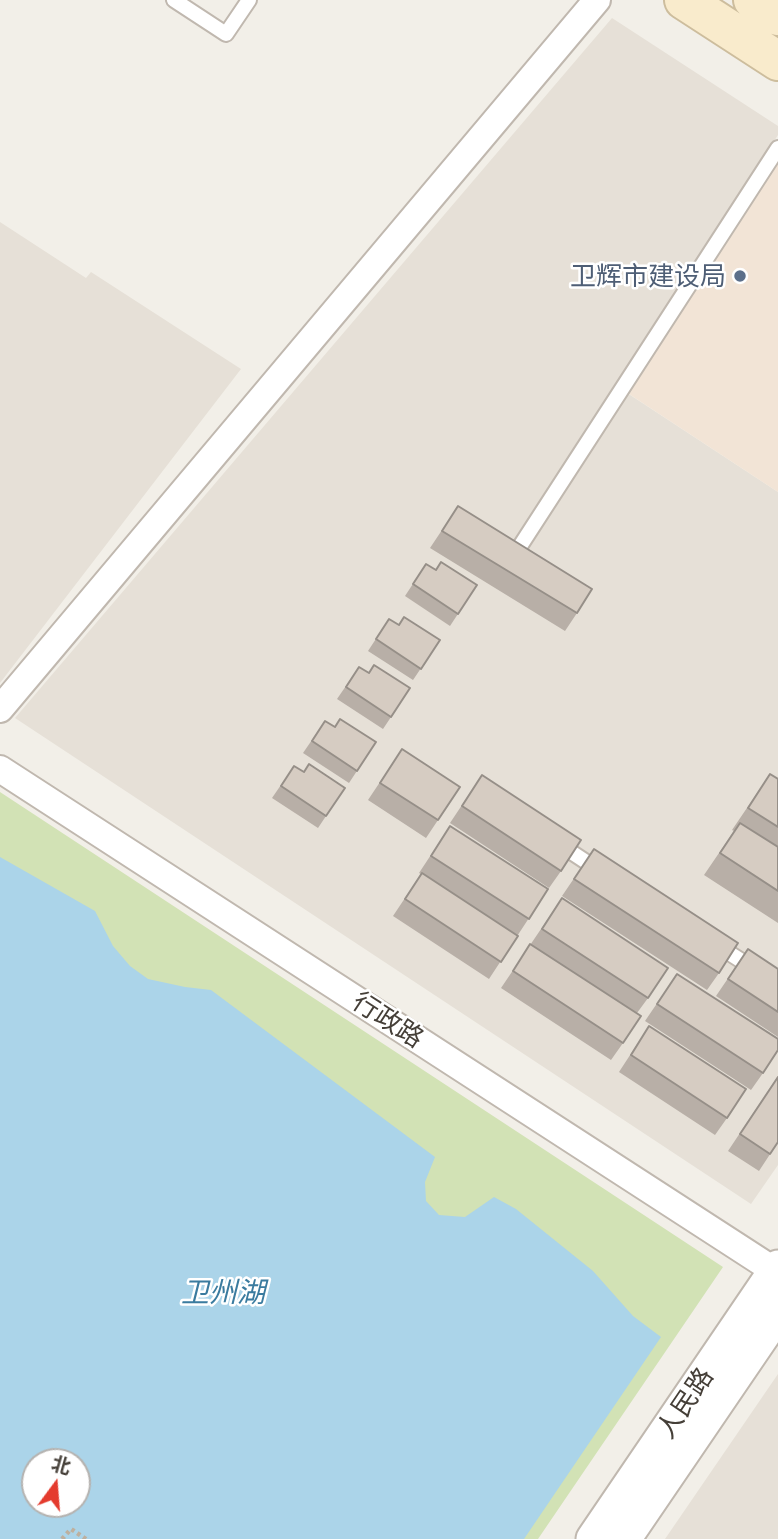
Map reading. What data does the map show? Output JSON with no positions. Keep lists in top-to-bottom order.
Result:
{
  "streets": {
    "street": ["行政路", "人民路"]
  },
  "crossings": [
    ["行政路", "人民路"]
  ],
  "water": ["卫州湖"],
  "places": ["卫辉市建设局"],
  "north": "top"
}
